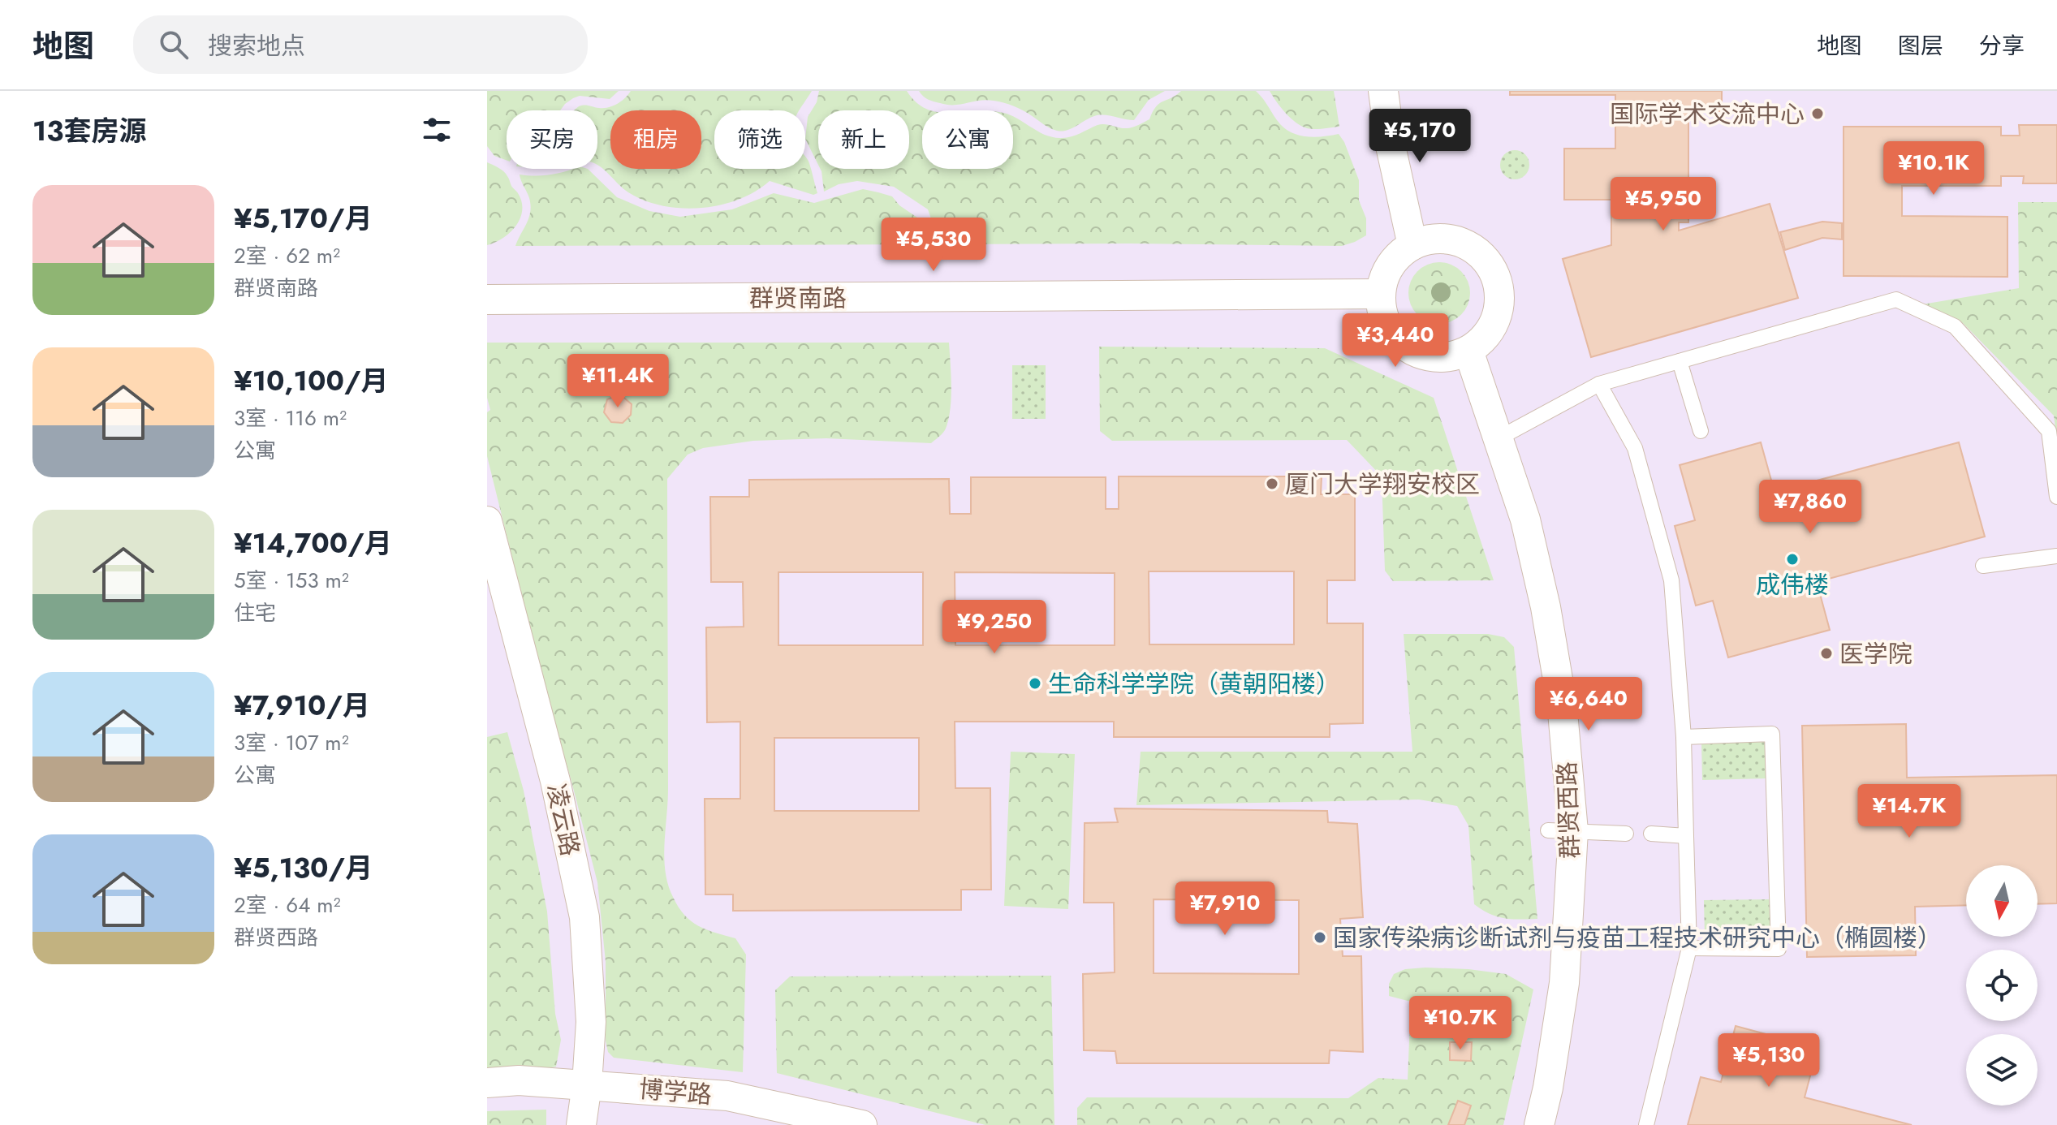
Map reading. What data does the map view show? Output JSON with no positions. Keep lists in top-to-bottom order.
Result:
{
  "streets": {
    "street": [
      "群贤南路",
      "群贤西路",
      "凌云路",
      "博学路"
    ]
  },
  "crossings": [
    ["群贤南路", "群贤西路"],
    ["凌云路", "博学路"]
  ],
  "places": [
    "国际学术交流中心",
    "厦门大学翔安校区",
    "成伟楼",
    "医学院",
    "生命科学学院（黄朝阳楼）",
    "国家传染病诊断试剂与疫苗工程技术研究中心（椭圆楼）"
  ],
  "north": "bottom",
  "page": {
    "header": "地图",
    "search": "搜索地点",
    "nav": ["地图", "图层", "分享"],
    "heading": "13套房源",
    "price": [
      "¥5,170",
      "¥10.1K",
      "¥5,950",
      "¥5,530",
      "¥3,440",
      "¥11.4K",
      "¥7,860",
      "¥9,250",
      "¥6,640",
      "¥14.7K",
      "¥7,910",
      "¥10.7K",
      "¥5,130"
    ],
    "chip": [
      "买房",
      "租房",
      "筛选",
      "新上",
      "公寓"
    ],
    "list": [
      {
        "name": "¥5,170/月",
        "note": "2室 · 62 m² · 群贤南路"
      },
      {
        "name": "¥10,100/月",
        "note": "3室 · 116 m² · 公寓"
      },
      {
        "name": "¥14,700/月",
        "note": "5室 · 153 m² · 住宅"
      },
      {
        "name": "¥7,910/月",
        "note": "3室 · 107 m² · 公寓"
      },
      {
        "name": "¥5,130/月",
        "note": "2室 · 64 m² · 群贤西路"
      }
    ]
  }
}
